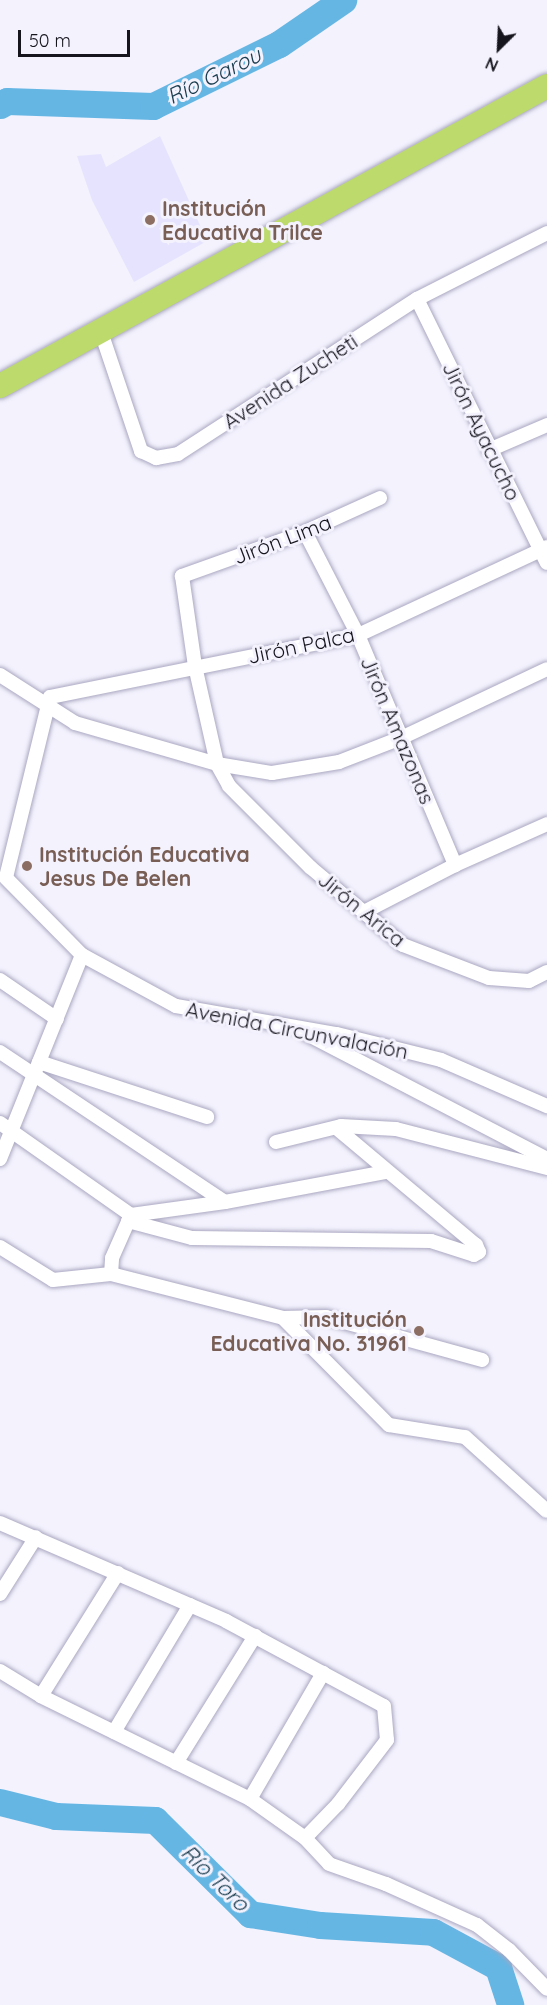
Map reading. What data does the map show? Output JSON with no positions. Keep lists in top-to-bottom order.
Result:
{
  "streets": {
    "street": [
      "Avenida Zucheti",
      "Jirón Ayacucho",
      "Jirón Lima",
      "Jirón Palca",
      "Jirón Amazonas",
      "Jirón Arica",
      "Avenida Circunvalación"
    ]
  },
  "crossings": [
    ["Avenida Zucheti", "Jirón Ayacucho"],
    ["Jirón Ayacucho", "Jirón Palca"],
    ["Jirón Lima", "Jirón Amazonas"],
    ["Jirón Lima", "Jirón Arica"],
    ["Jirón Palca", "Jirón Amazonas"],
    ["Jirón Palca", "Jirón Arica"],
    ["Jirón Palca", "Avenida Circunvalación"]
  ],
  "water": ["Río Garou", "Río Toro"],
  "places": ["Institución Educativa Trilce", "Institución Educativa Jesus De Belen", "Institución Educativa No. 31961"],
  "scale_bar": "50 m",
  "north": "bottom left"
}
